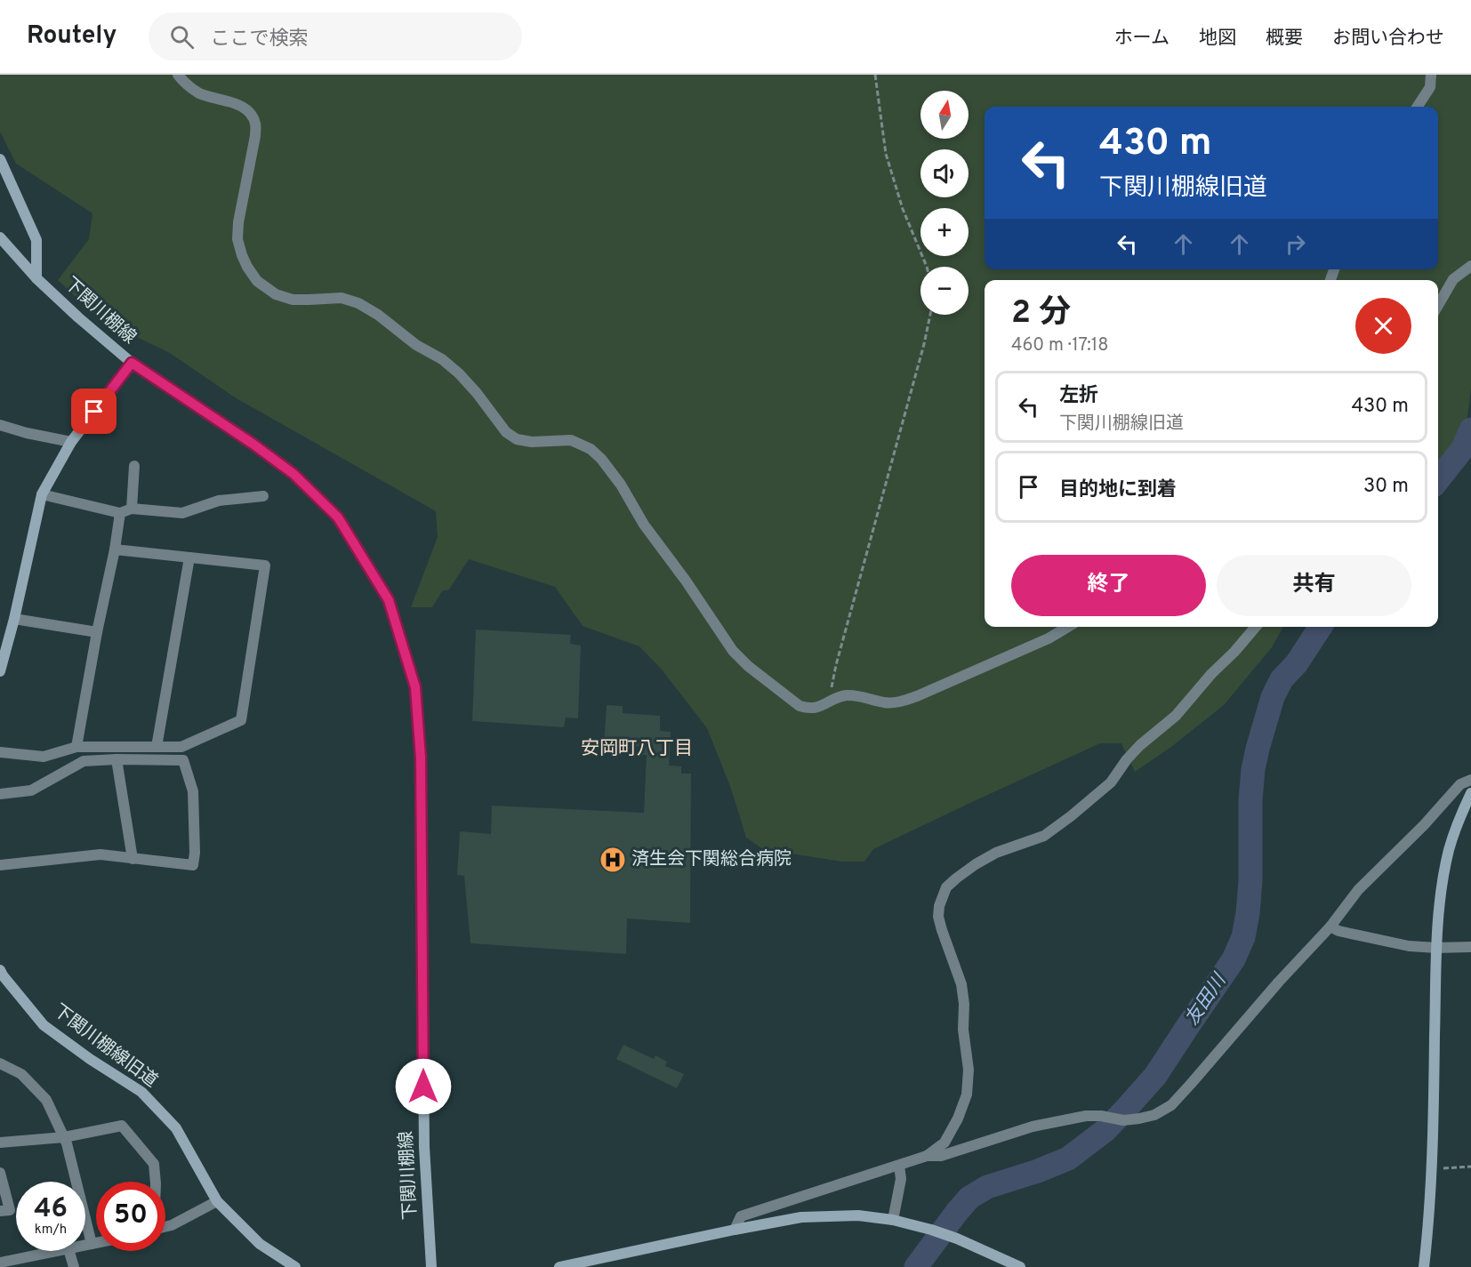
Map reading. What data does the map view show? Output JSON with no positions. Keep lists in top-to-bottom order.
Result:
{
  "streets": {
    "street": ["下関川棚線", "下関川棚線旧道"]
  },
  "districts": ["安岡町八丁目"],
  "water": ["友田川"],
  "places": {
    "hospital": ["済生会下関総合病院"]
  },
  "north": "top",
  "page": {
    "header": "Routely",
    "search": "ここで検索",
    "nav": [
      "ホーム",
      "地図",
      "概要",
      "お問い合わせ"
    ],
    "map_buttons": ["+", "−"],
    "turn": ["430 m", "下関川棚線旧道"],
    "heading": ["2 分", "460 m · 17:18"],
    "list": [
      {
        "name": "左折",
        "note": "下関川棚線旧道",
        "value": "430 m"
      },
      {
        "name": "目的地に到着",
        "value": "30 m"
      }
    ],
    "buttons": ["終了", "共有"],
    "speed": "46 km/h",
    "limit": "50"
  }
}
